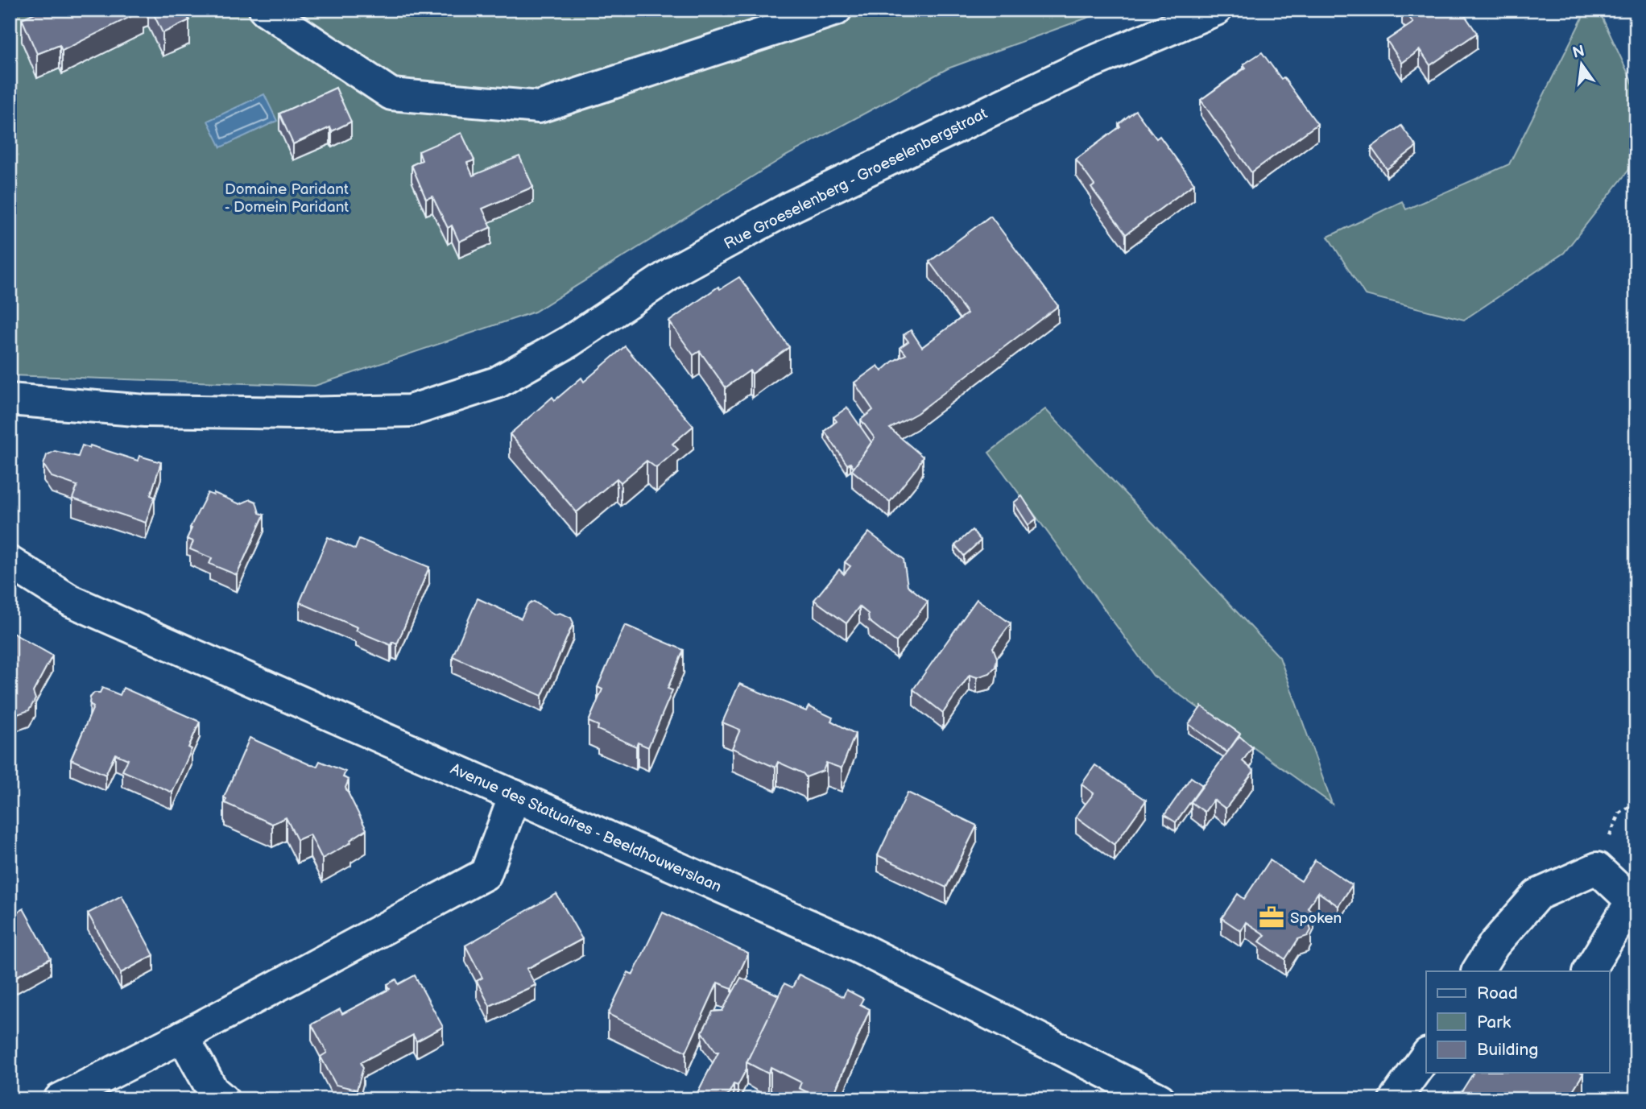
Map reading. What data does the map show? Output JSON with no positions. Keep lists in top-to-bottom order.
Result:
{
  "streets": {
    "street": ["Rue Groeselenberg - Groeselenbergstraat", "Avenue des Statuaires - Beeldhouwerslaan"]
  },
  "parks": ["Domaine Paridant - Domein Paridant"],
  "places": {
    "office": ["Spoken"]
  },
  "legend": ["Road", "Park", "Building"],
  "north": "top"
}
